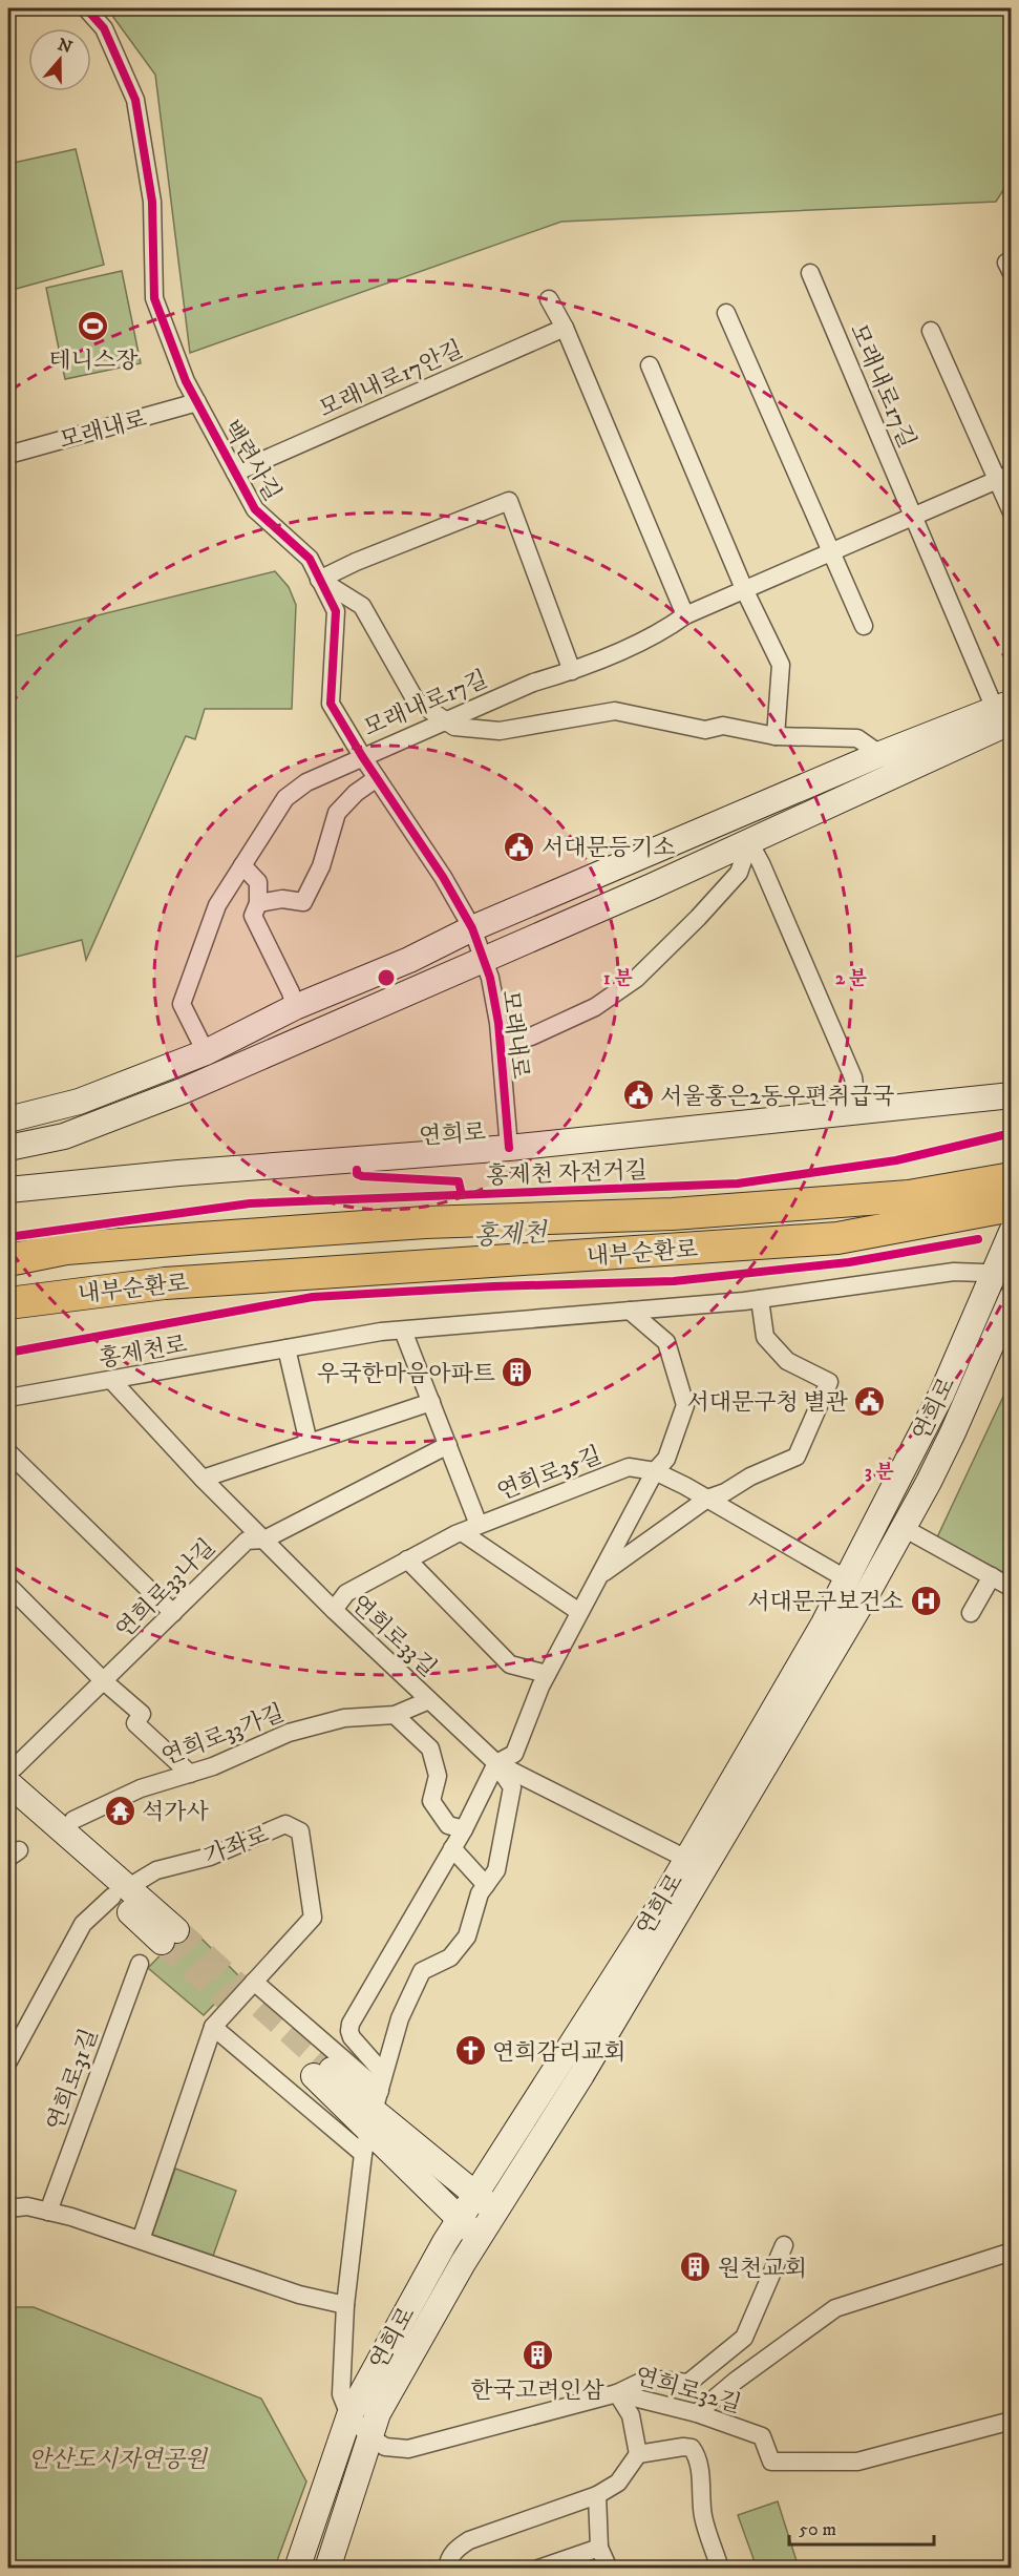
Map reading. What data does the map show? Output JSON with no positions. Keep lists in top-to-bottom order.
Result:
{
  "streets": {
    "highway": ["내부순환로"],
    "main road": ["연희로"],
    "street": [
      "모래내로17안길",
      "모래내로17길",
      "모래내로",
      "백련사길",
      "홍제천로",
      "연희로35길",
      "연희로33나길",
      "연희로33길",
      "연희로33가길",
      "가좌로",
      "연희로31길",
      "연희로32길"
    ],
    "cycle path": ["홍제천 자전거길"]
  },
  "crossings": [
    ["모래내로17안길", "백련사길"],
    ["모래내로17길", "백련사길"],
    ["모래내로", "백련사길"],
    ["모래내로", "연희로"],
    ["연희로", "홍제천로"],
    ["연희로", "연희로35길"],
    ["연희로", "연희로33길"],
    ["연희로", "연희로32길"],
    ["홍제천로", "연희로33길"],
    ["연희로35길", "연희로33길"],
    ["연희로33나길", "연희로33길"],
    ["연희로33길", "연희로33가길"]
  ],
  "water": ["홍제천"],
  "parks": ["안산도시자연공원"],
  "places": {
    "sports": ["테니스장"],
    "public building": ["서대문등기소", "서울홍은2동우편취급국", "서대문구청 별관"],
    "building": ["우국한마음아파트", "원천교회", "한국고려인삼"],
    "hospital": ["서대문구보건소"],
    "temple": ["석가사"],
    "church": ["연희감리교회"]
  },
  "scale_bar": "50 m",
  "north": "top",
  "rings": ["1 분", "2 분", "3 분"]
}
